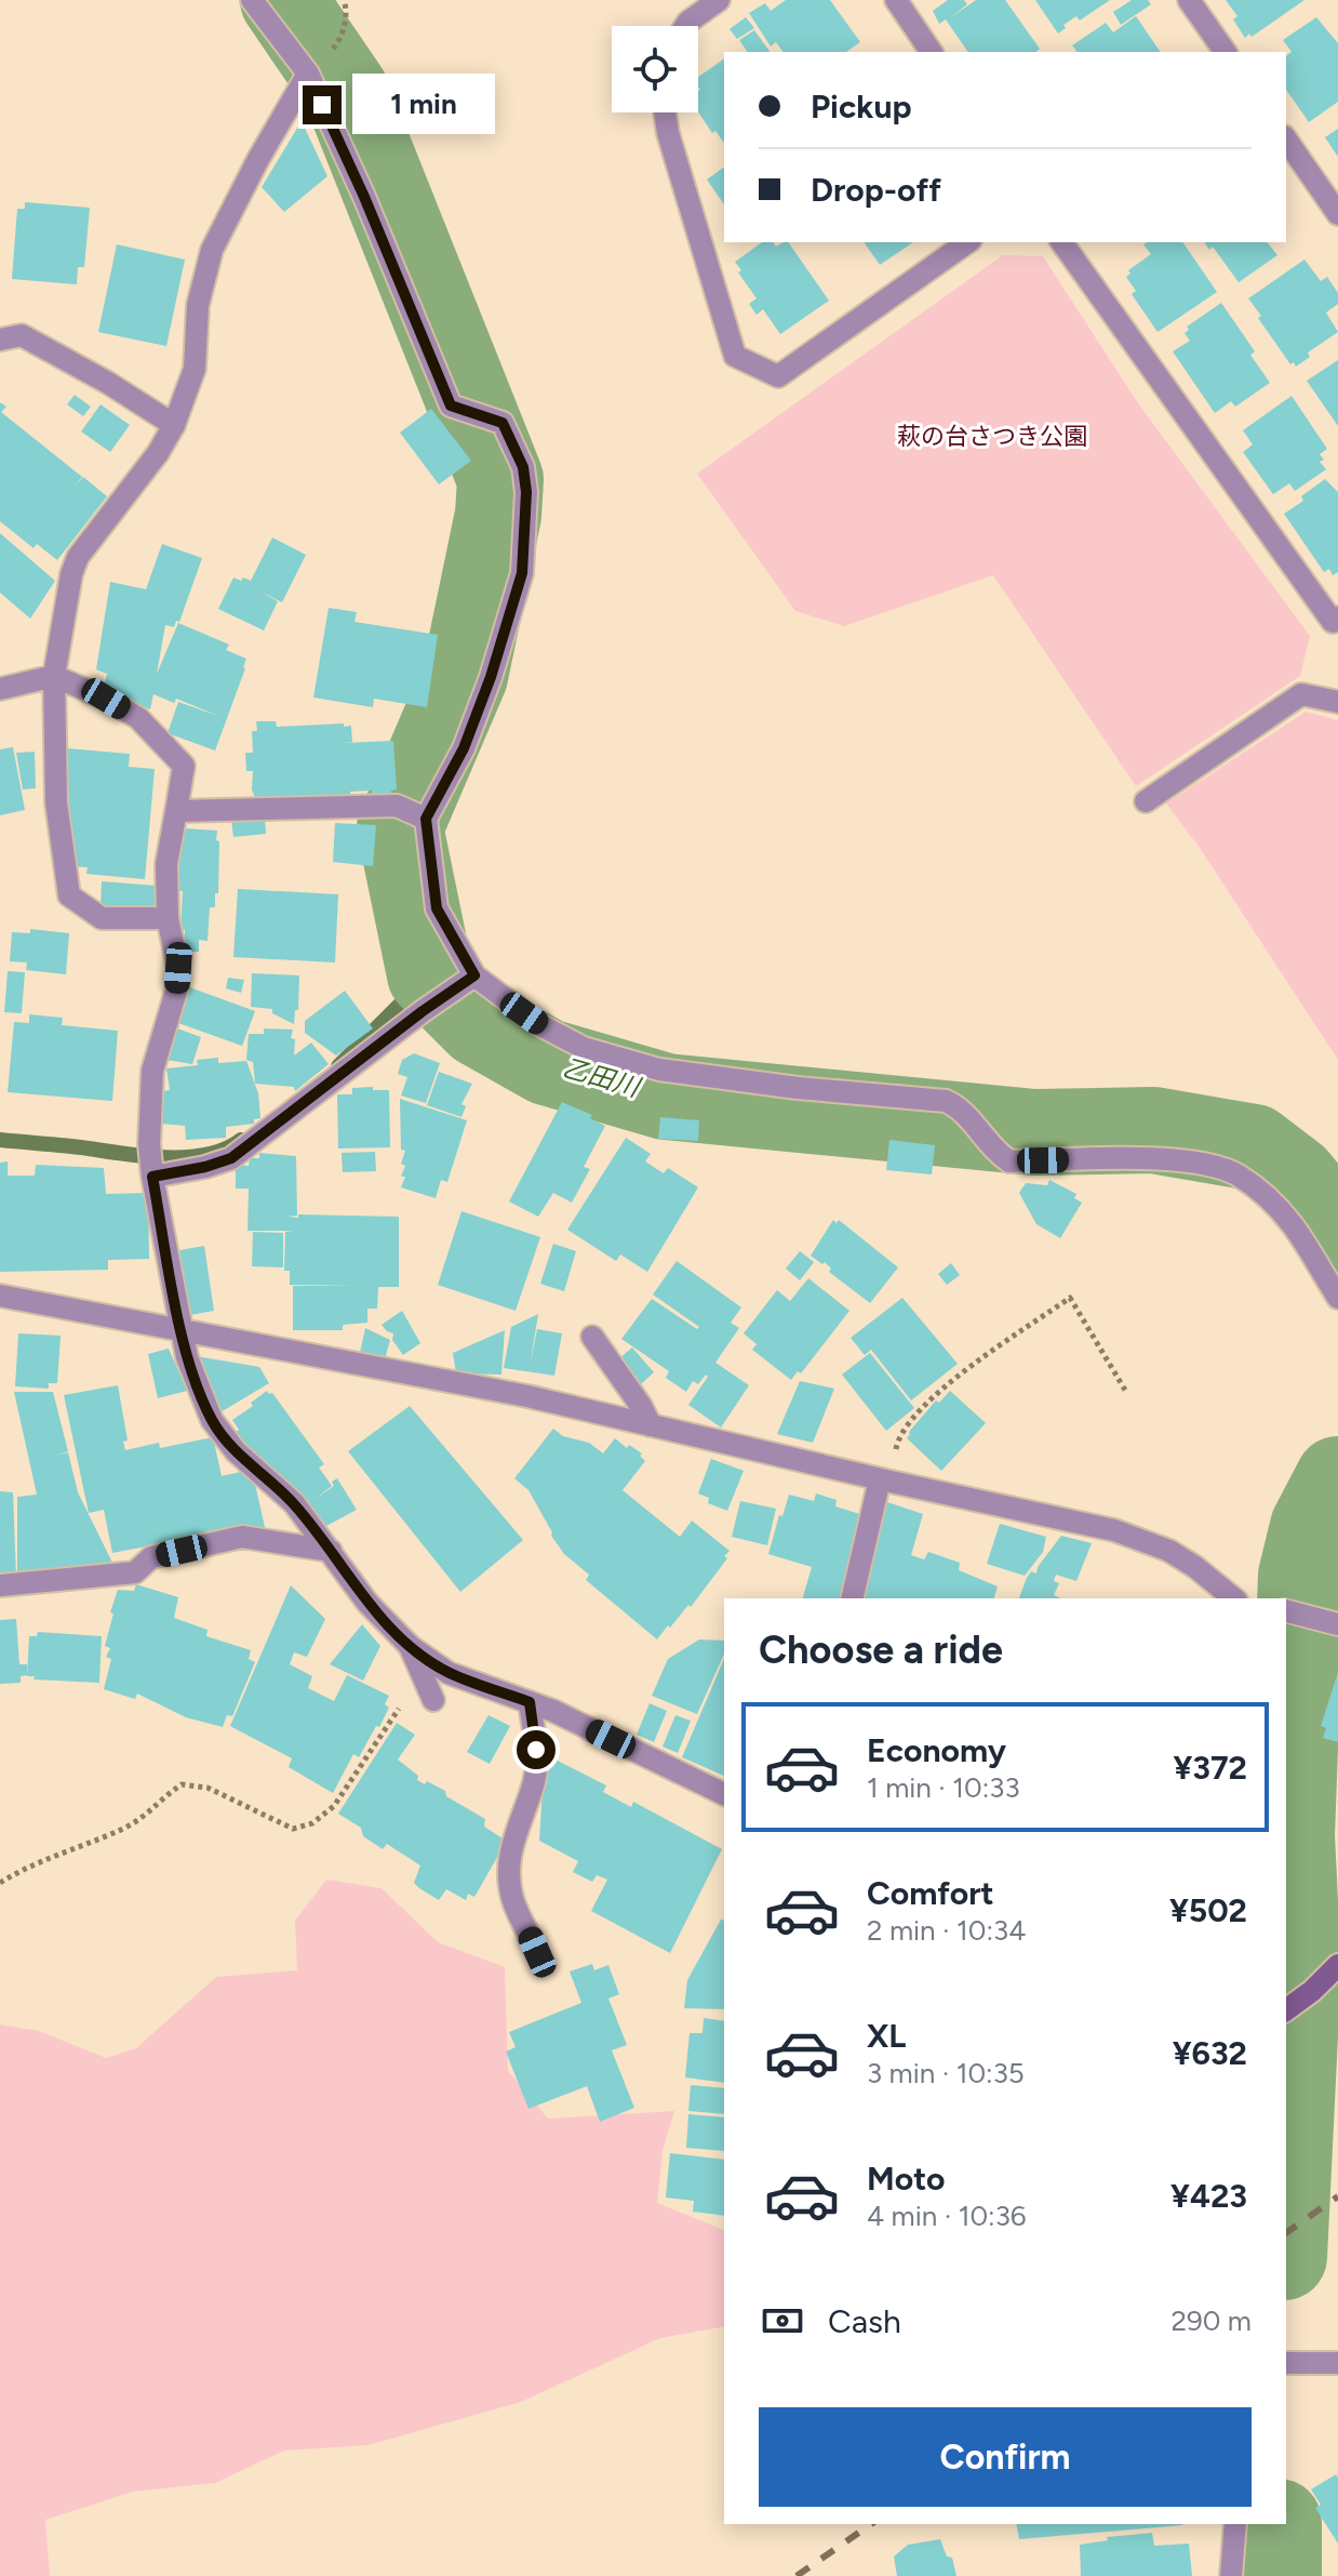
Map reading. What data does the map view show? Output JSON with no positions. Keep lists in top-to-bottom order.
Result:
{
  "water": ["乙田川"],
  "parks": ["萩の台さつき公園"],
  "page": {
    "banner": ["Pickup", "Drop-off"],
    "bubble": "1 min",
    "heading": "Choose a ride",
    "list": [
      {
        "name": "Economy",
        "note": "1 min · 10:33",
        "value": "¥372"
      },
      {
        "name": "Comfort",
        "note": "2 min · 10:34",
        "value": "¥502"
      },
      {
        "name": "XL",
        "note": "3 min · 10:35",
        "value": "¥632"
      },
      {
        "name": "Moto",
        "note": "4 min · 10:36",
        "value": "¥423"
      }
    ],
    "pay": ["Cash", "290 m"],
    "buttons": "Confirm"
  }
}
